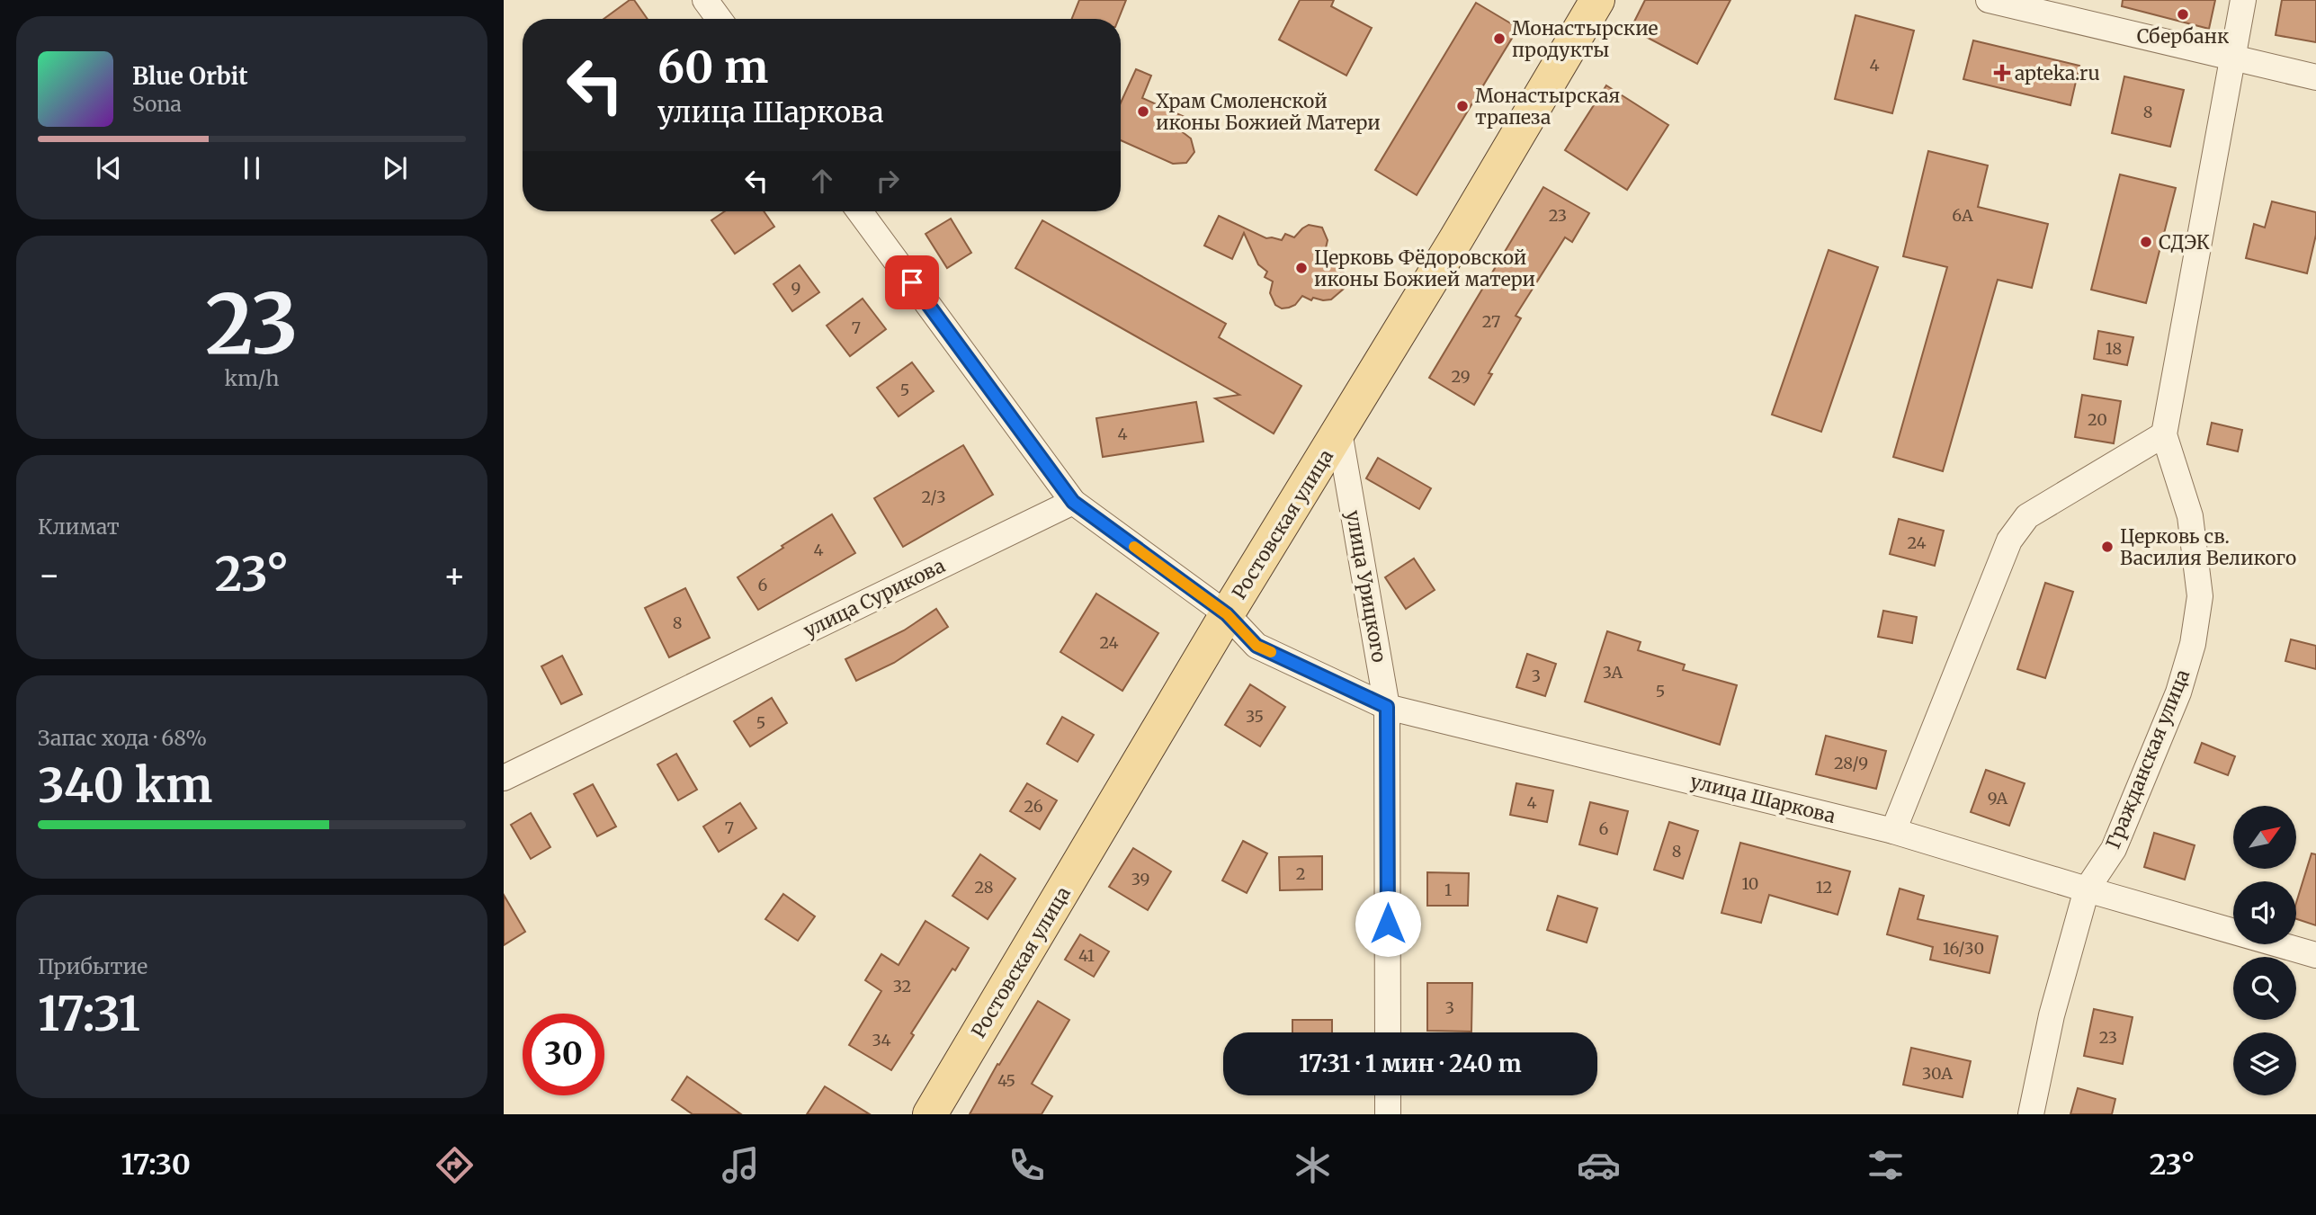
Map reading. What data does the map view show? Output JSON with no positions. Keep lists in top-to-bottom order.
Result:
{
  "streets": {
    "main road": ["Ростовская улица"],
    "street": [
      "улица Урицкого",
      "улица Сурикова",
      "Гражданская улица",
      "улица Шаркова"
    ]
  },
  "crossings": [
    ["Ростовская улица", "улица Урицкого"],
    ["Ростовская улица", "улица Шаркова"],
    ["улица Урицкого", "улица Шаркова"],
    ["Гражданская улица", "улица Шаркова"]
  ],
  "places": {
    "other": [
      "Сбербанк",
      "Монастырские продукты",
      "Монастырская трапеза",
      "Храм Смоленской иконы Божией Матери",
      "СДЭК",
      "Церковь Фёдоровской иконы Божией матери",
      "Церковь св. Василия Великого"
    ],
    "health": ["apteka.ru"]
  },
  "house_numbers": [
    "4",
    "8",
    "23",
    "6А",
    "9",
    "27",
    "7",
    "18",
    "29",
    "5",
    "20",
    "4",
    "2/3",
    "24",
    "4",
    "6",
    "8",
    "24",
    "3А",
    "3",
    "5",
    "35",
    "5",
    "28/9",
    "9А",
    "4",
    "26",
    "7",
    "6",
    "8",
    "2",
    "39",
    "10",
    "28",
    "12",
    "1",
    "16/30",
    "41",
    "32",
    "3",
    "23",
    "34",
    "30А",
    "45"
  ],
  "north": "top right",
  "page": {
    "turn": ["60 m", "улица Шаркова"],
    "song": ["Blue Orbit", "Sona"],
    "tile": [
      ["23", "km/h"],
      "Климат",
      ["Запас хода · 68%", "340 km"],
      ["Прибытие", "17:31"]
    ],
    "heat": ["−", "23°", "+"],
    "limit": "30",
    "trip": "17:31 · 1 мин · 240 m",
    "tabs": ["17:30", "23°"]
  }
}
